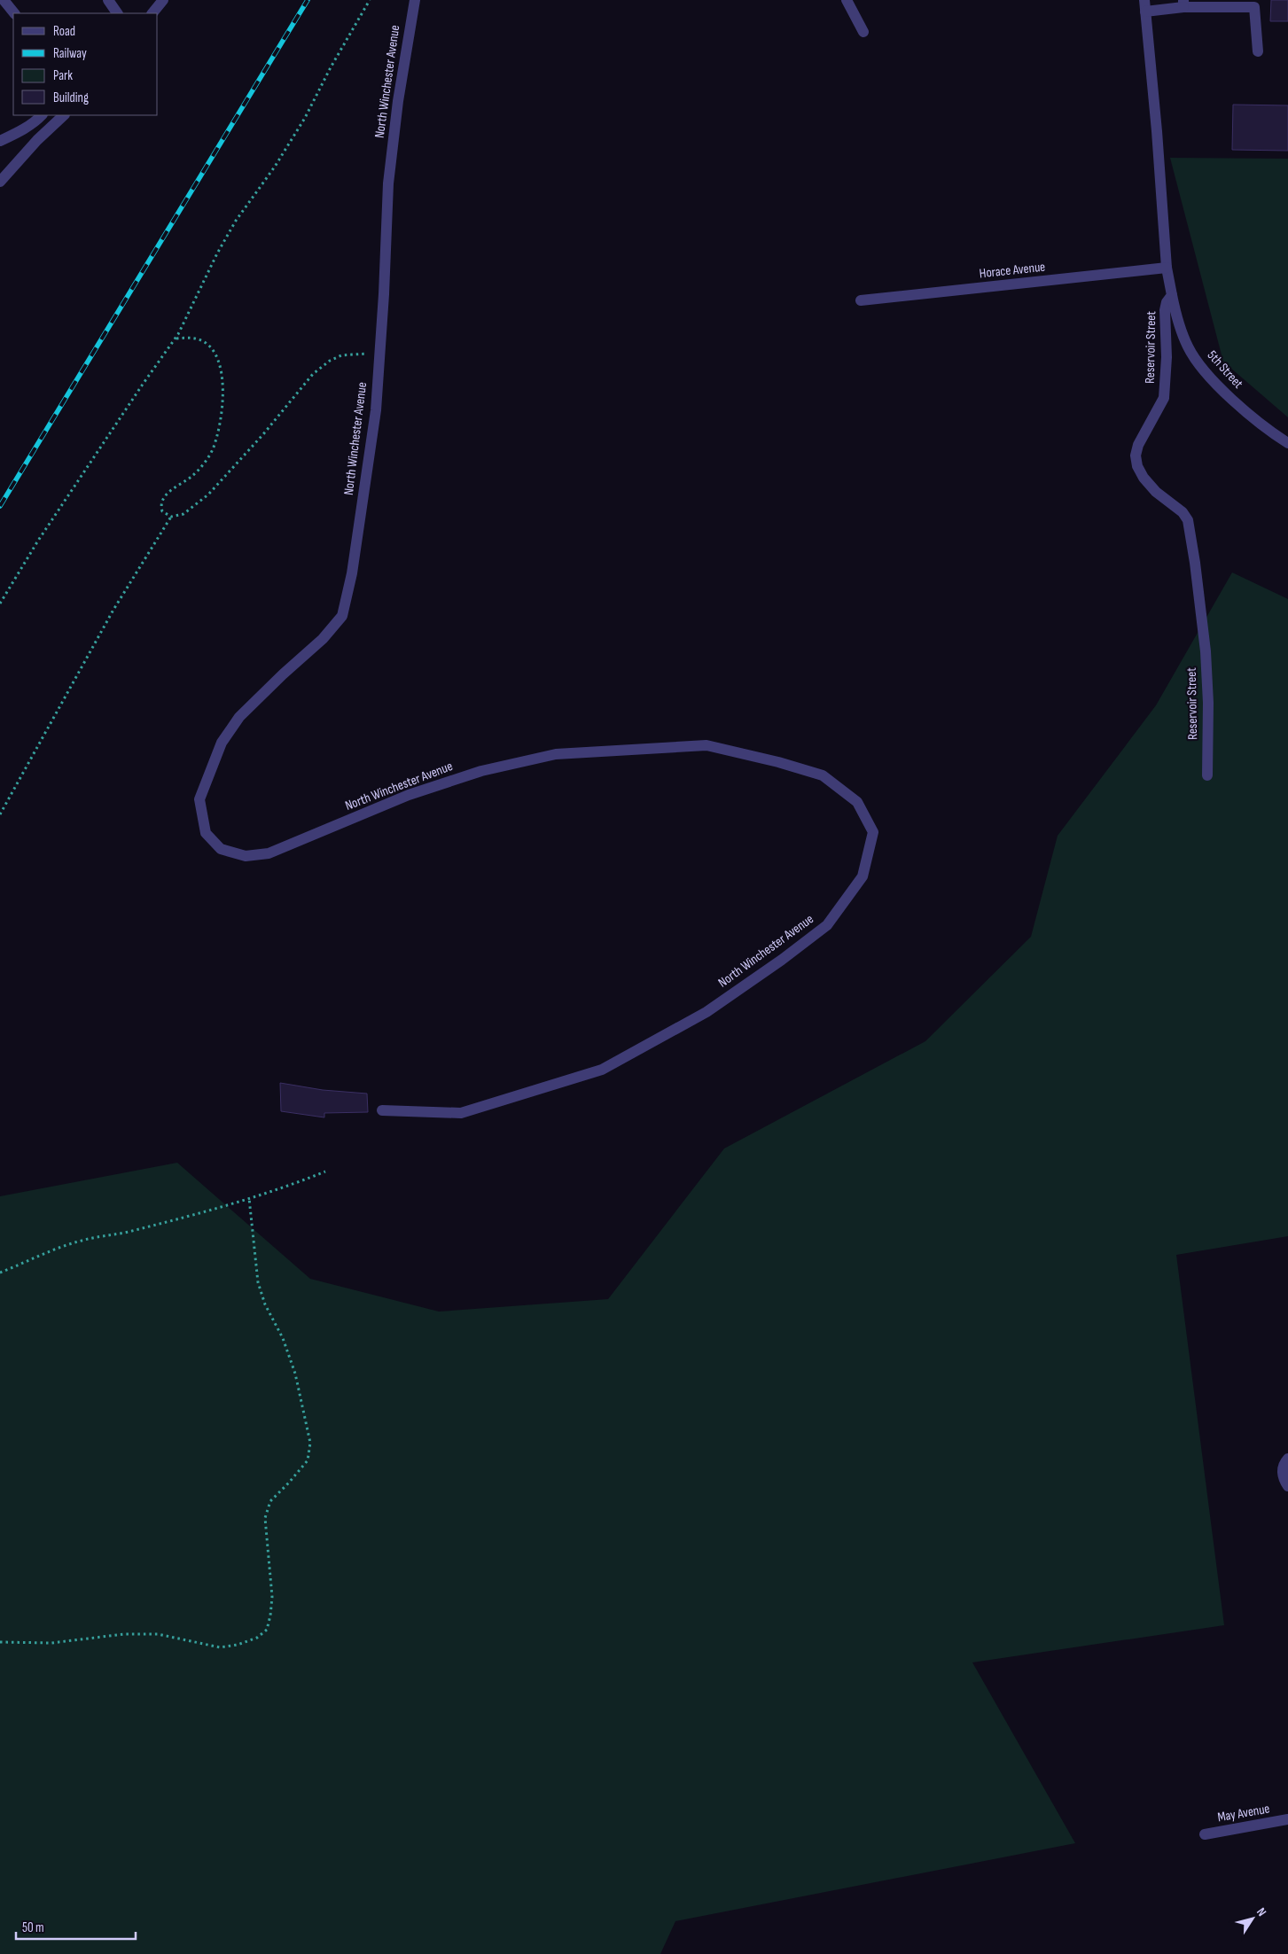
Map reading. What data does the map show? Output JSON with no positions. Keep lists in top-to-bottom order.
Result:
{
  "streets": {
    "street": [
      "North Winchester Avenue",
      "Horace Avenue",
      "Reservoir Street",
      "5th Street",
      "May Avenue"
    ]
  },
  "crossings": [
    ["Reservoir Street", "5th Street"]
  ],
  "legend": [
    "Road",
    "Railway",
    "Park",
    "Building"
  ],
  "scale_bar": "50 m",
  "north": "top right"
}
